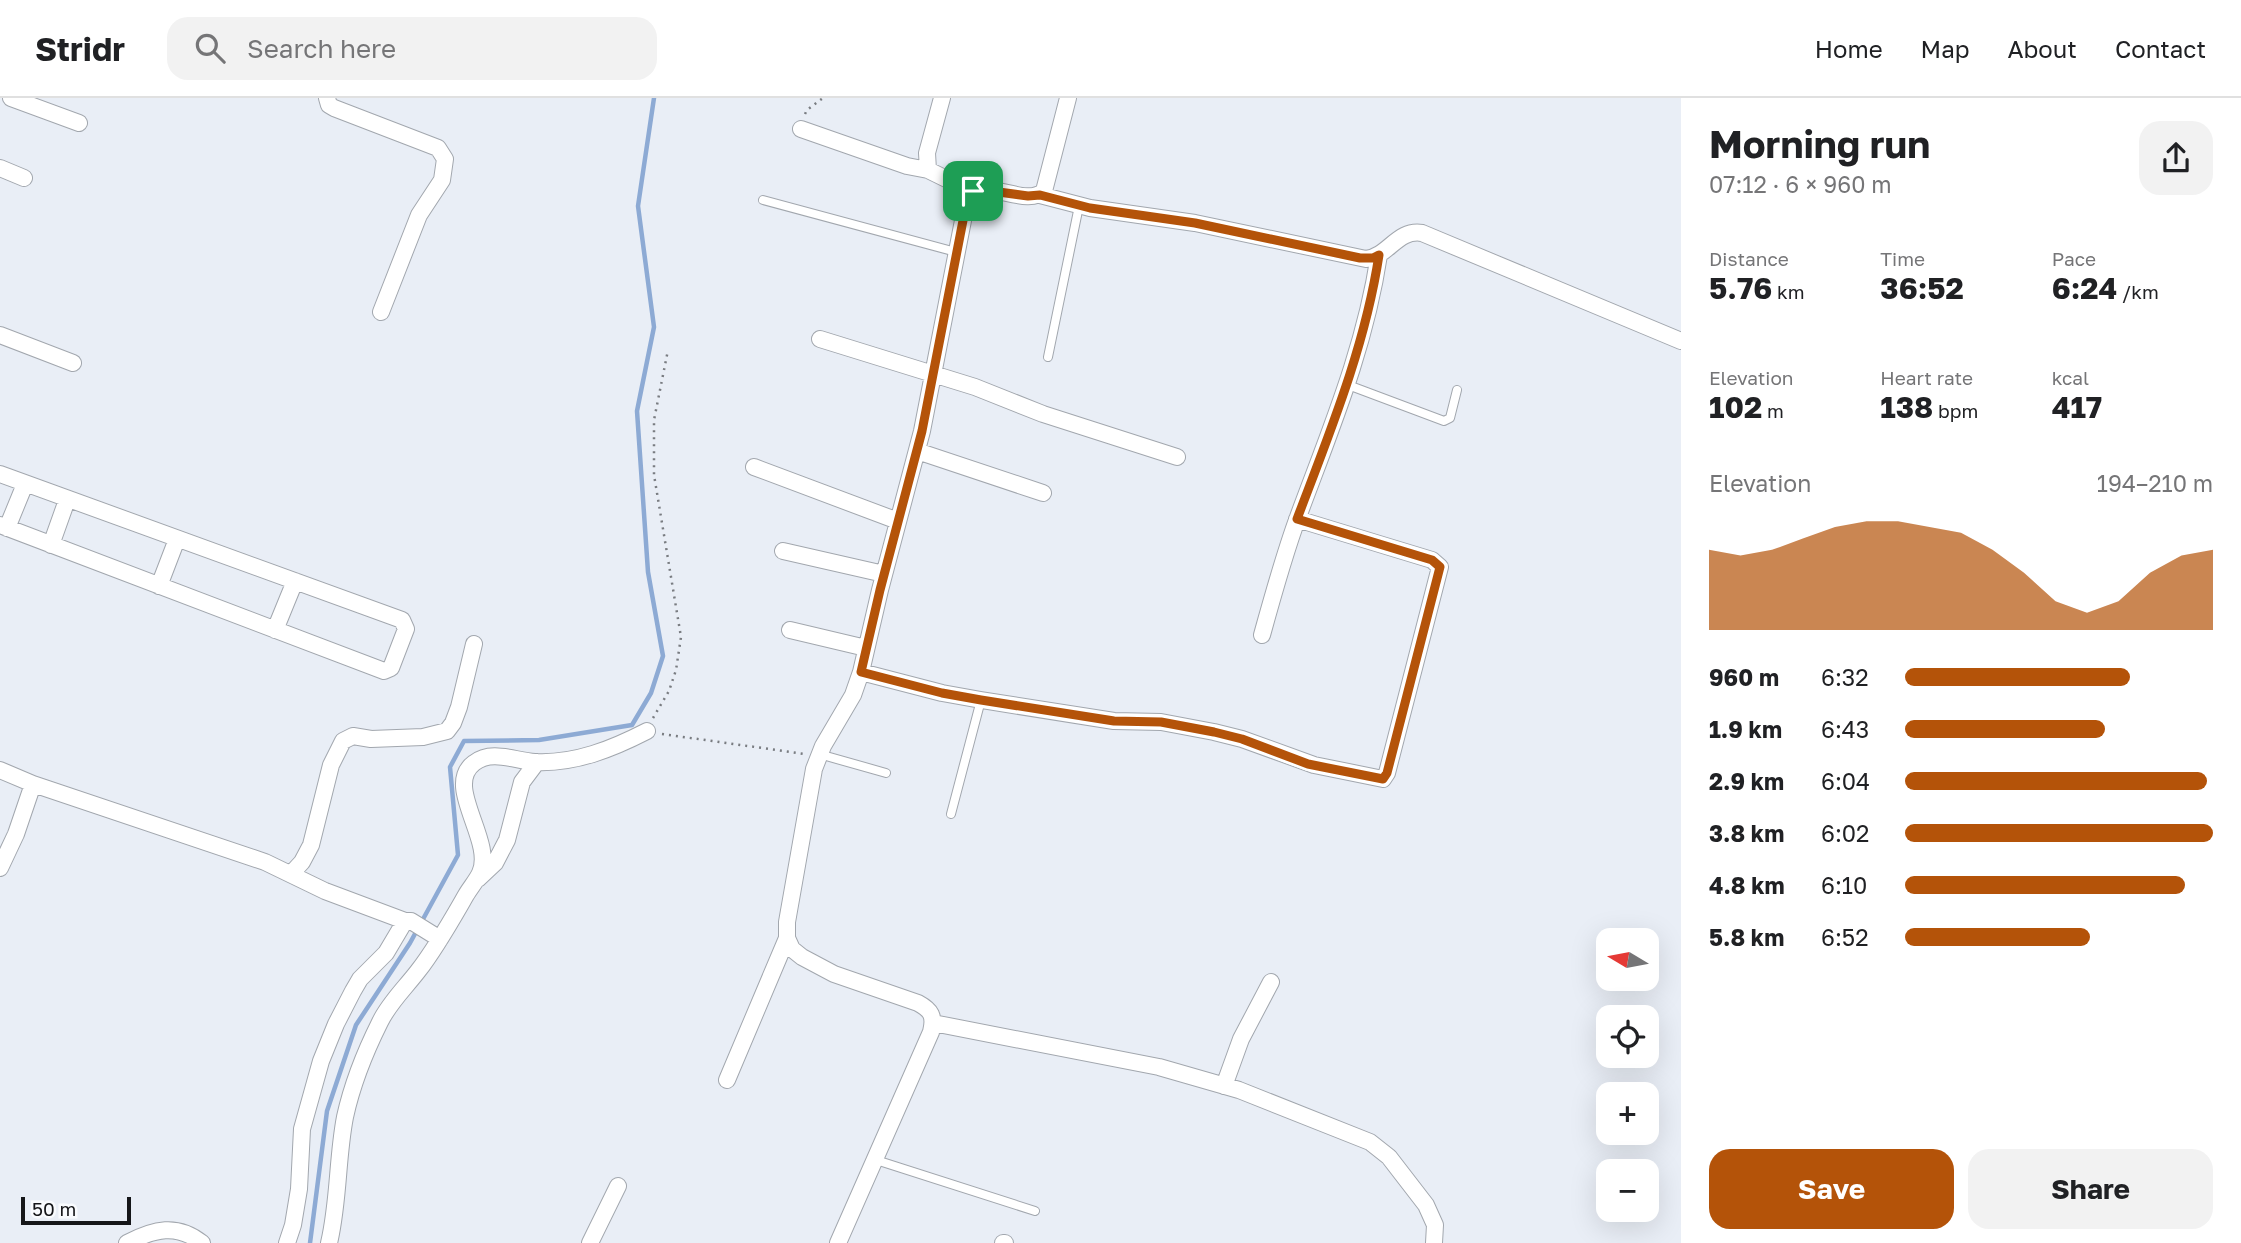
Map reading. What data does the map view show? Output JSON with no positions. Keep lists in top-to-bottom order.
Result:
{
  "scale_bar": "50 m",
  "north": "left",
  "page": {
    "header": "Stridr",
    "search": "Search here",
    "nav": [
      "Home",
      "Map",
      "About",
      "Contact"
    ],
    "heading": ["Morning run", "07:12 · 6 × 960 m"],
    "stats": [
      ["Distance", "5.76 km"],
      ["Time", "36:52"],
      ["Pace", "6:24 /km"],
      ["Elevation", "102 m"],
      ["Heart rate", "138 bpm"],
      ["kcal", "417"]
    ],
    "chart": ["Elevation", "194–210 m"],
    "list": [
      {
        "name": "960 m",
        "note": "6:32"
      },
      {
        "name": "1.9 km",
        "note": "6:43"
      },
      {
        "name": "2.9 km",
        "note": "6:04"
      },
      {
        "name": "3.8 km",
        "note": "6:02"
      },
      {
        "name": "4.8 km",
        "note": "6:10"
      },
      {
        "name": "5.8 km",
        "note": "6:52"
      }
    ],
    "map_buttons": ["+", "−"],
    "buttons": ["Save", "Share"],
    "scale": "50 m"
  }
}
